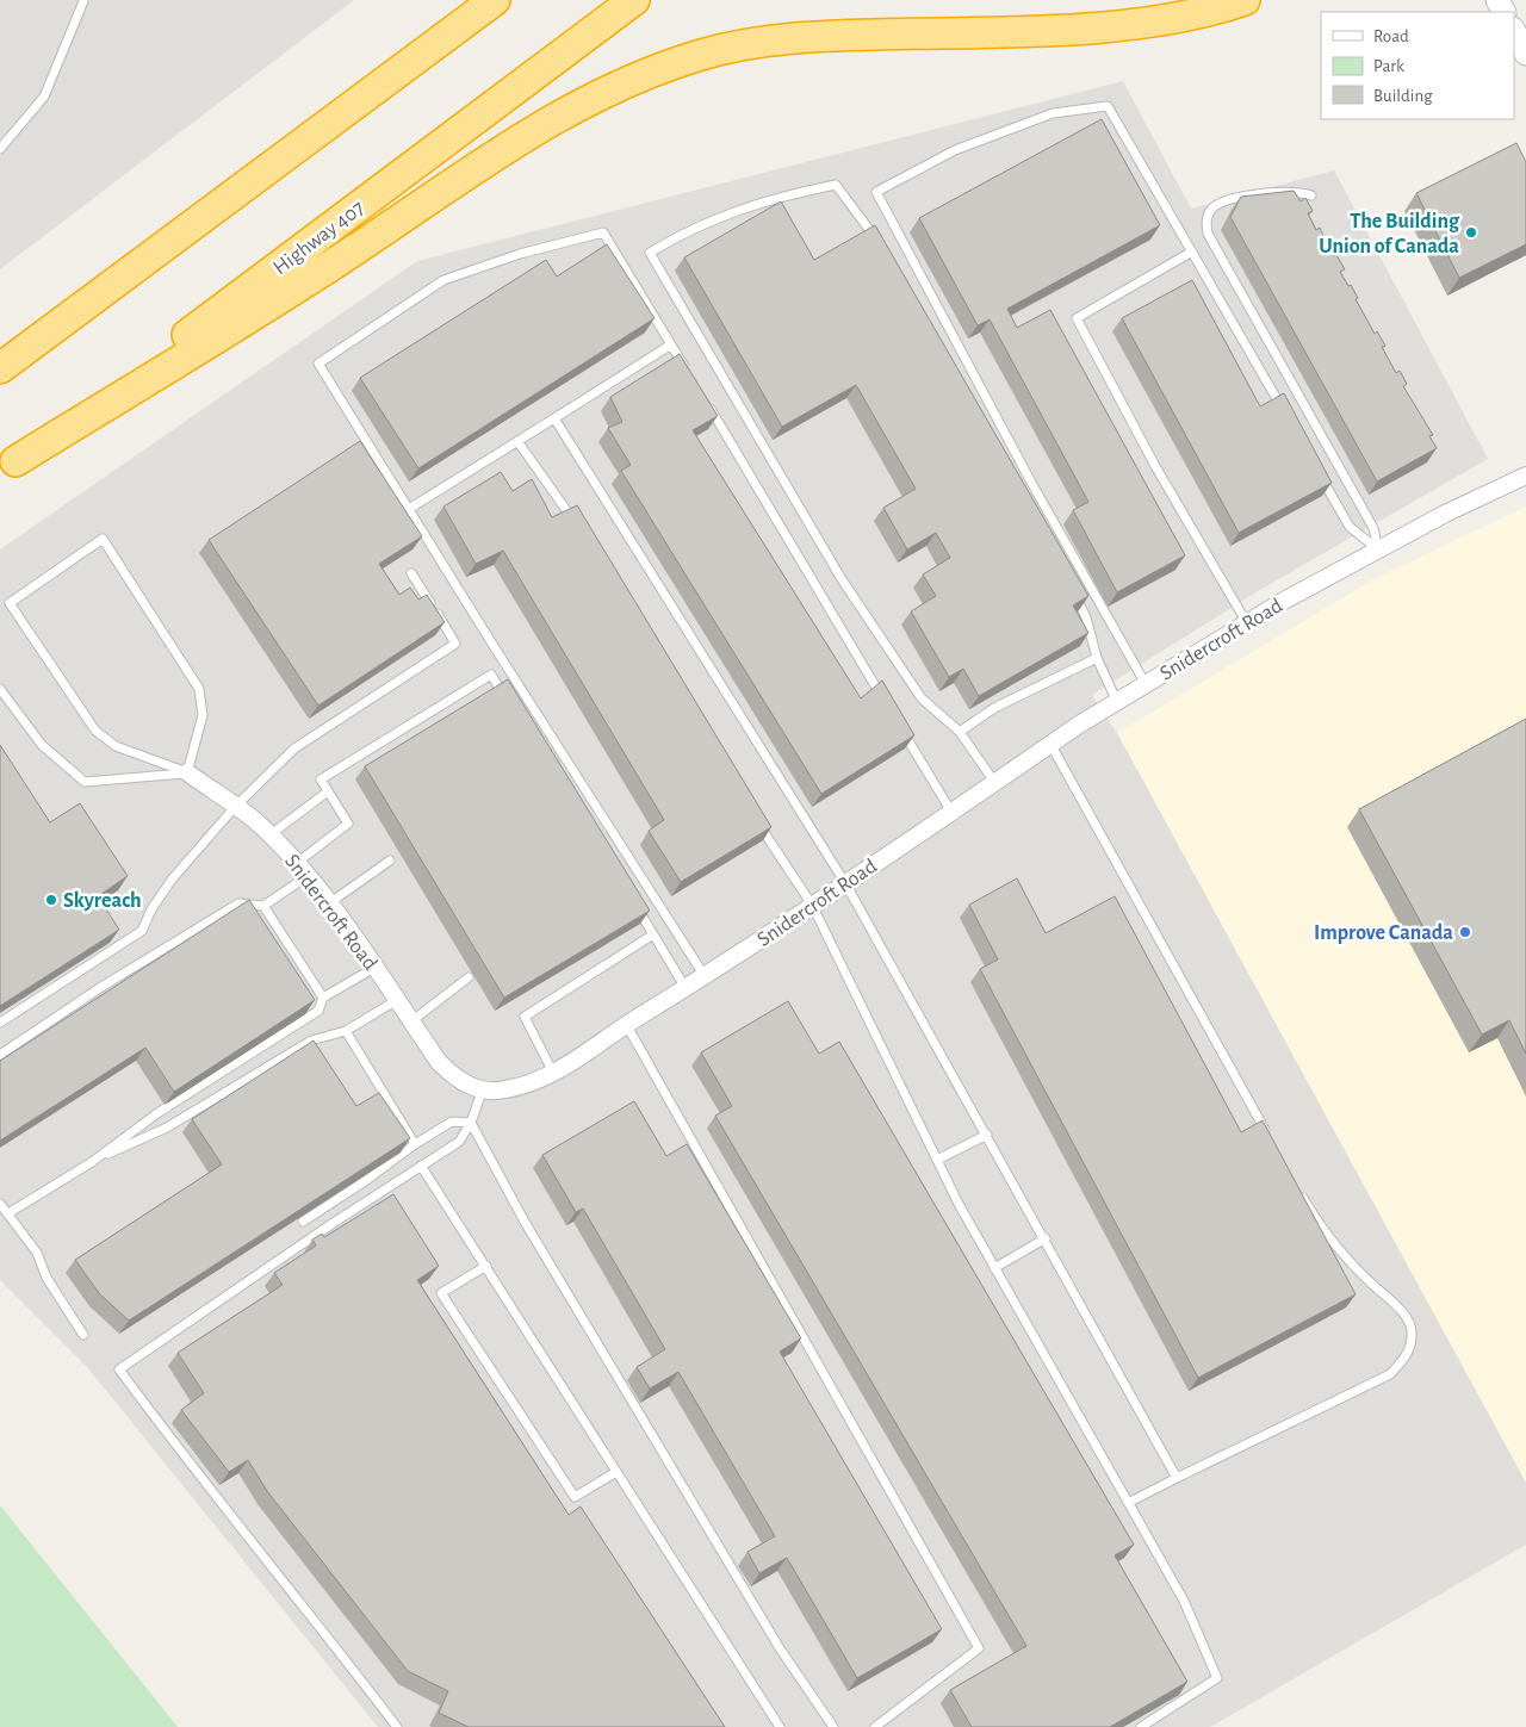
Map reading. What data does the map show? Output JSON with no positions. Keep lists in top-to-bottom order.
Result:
{
  "streets": {
    "highway": ["Highway 407"],
    "street": ["Snidercroft Road"]
  },
  "places": ["The Building Union of Canada", "Skyreach", "Improve Canada"],
  "legend": ["Road", "Park", "Building"]
}
